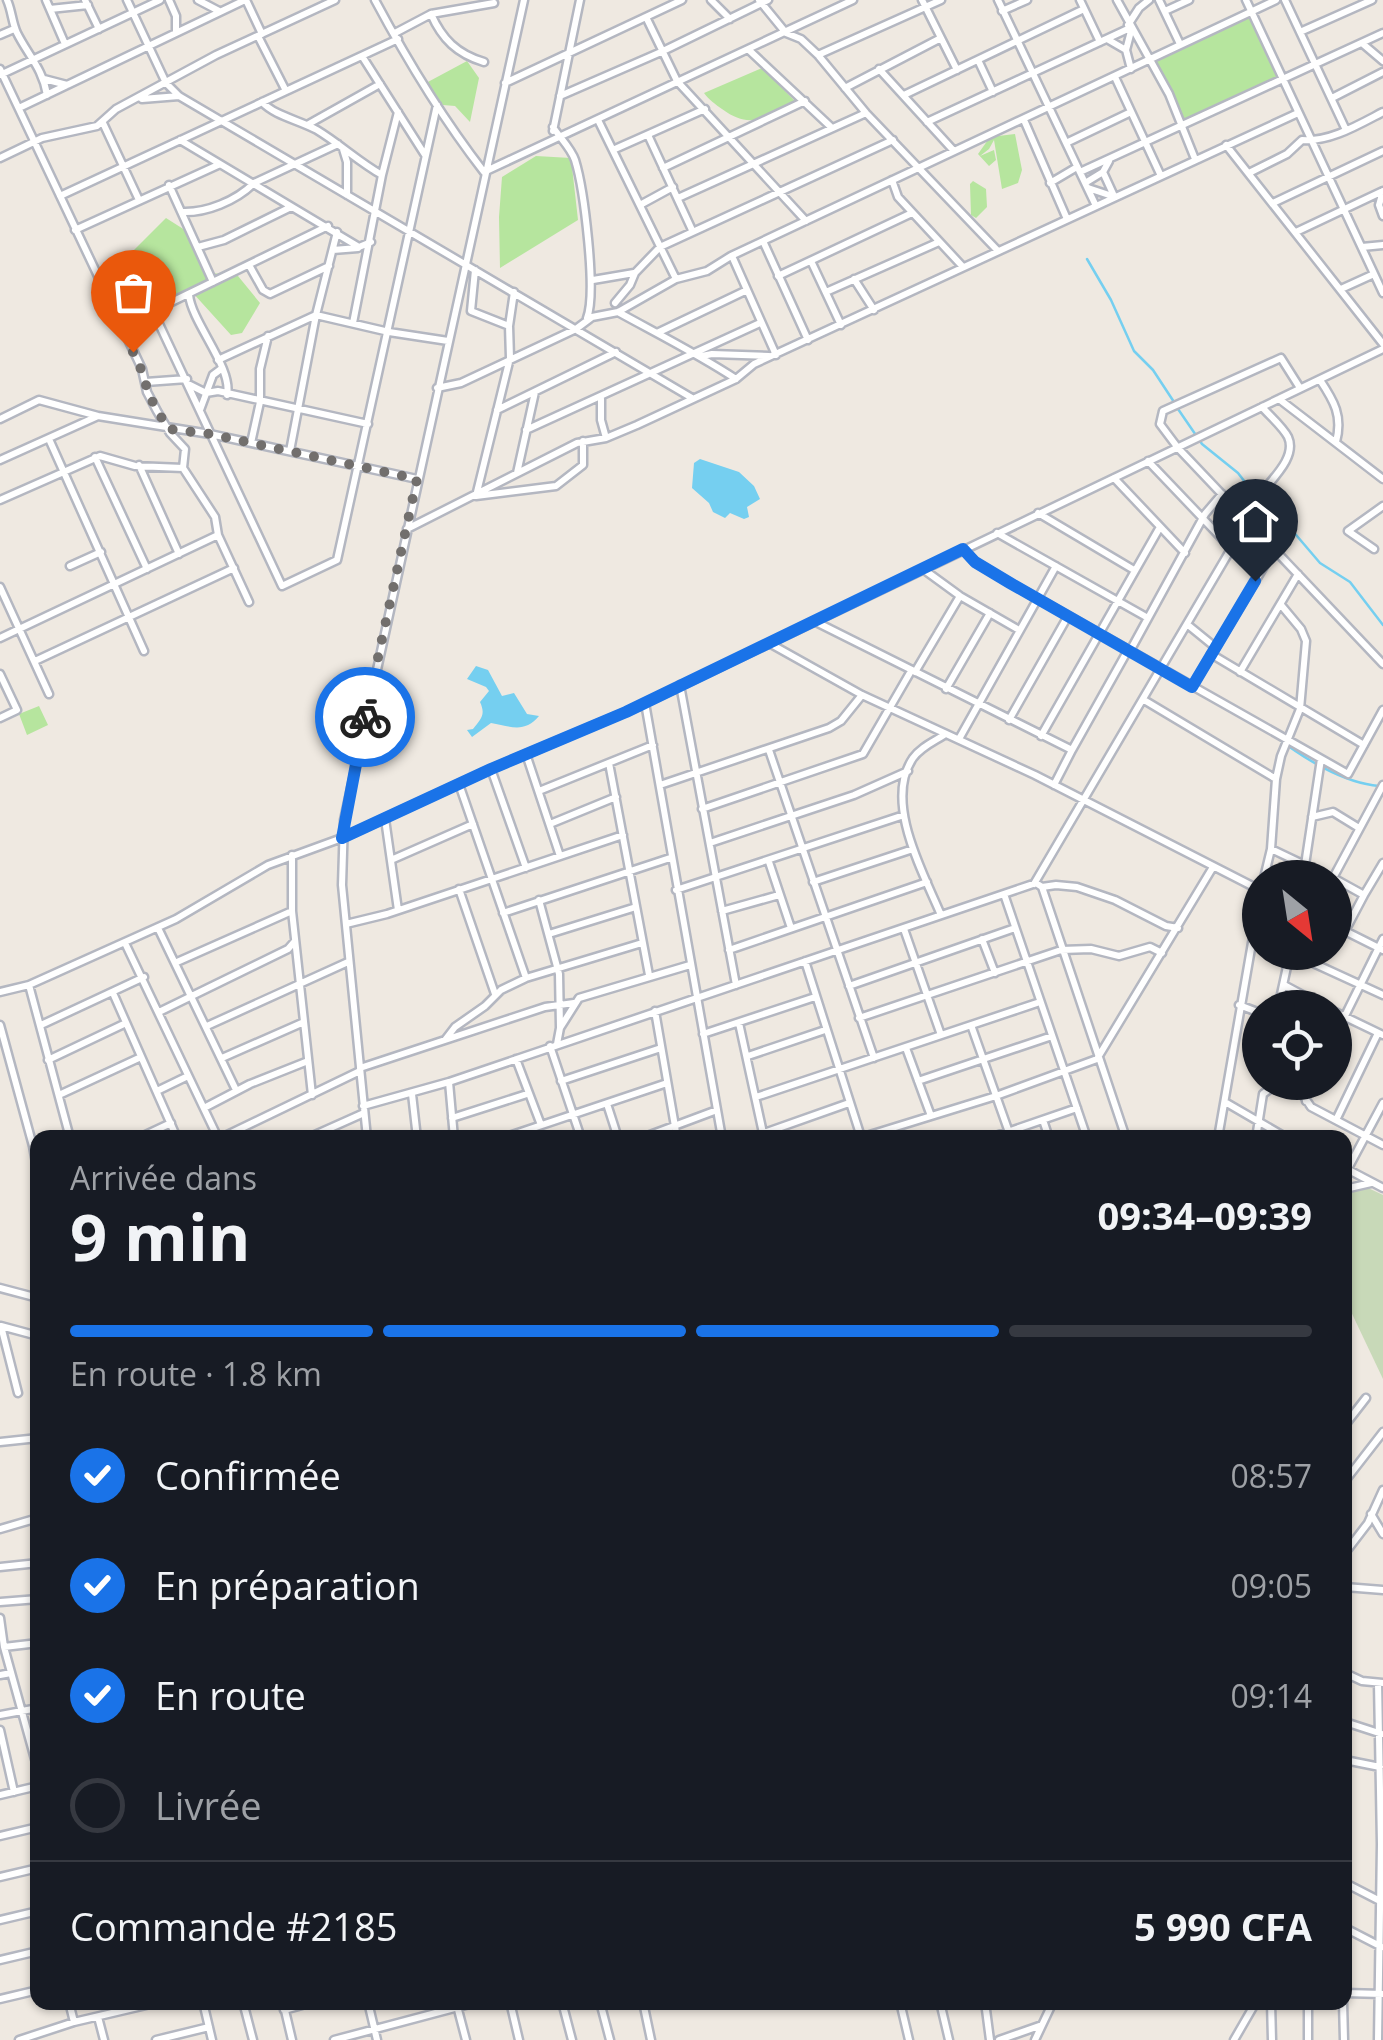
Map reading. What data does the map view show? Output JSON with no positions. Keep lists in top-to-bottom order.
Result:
{
  "north": "bottom right",
  "page": {
    "heading": ["9 min", "Arrivée dans", "09:34–09:39"],
    "panel": ["Commande #2185", "5 990 CFA"],
    "bar": "En route · 1.8 km",
    "list": [
      ["Confirmée", "08:57"],
      ["En préparation", "09:05"],
      ["En route", "09:14"],
      "Livrée"
    ]
  }
}
